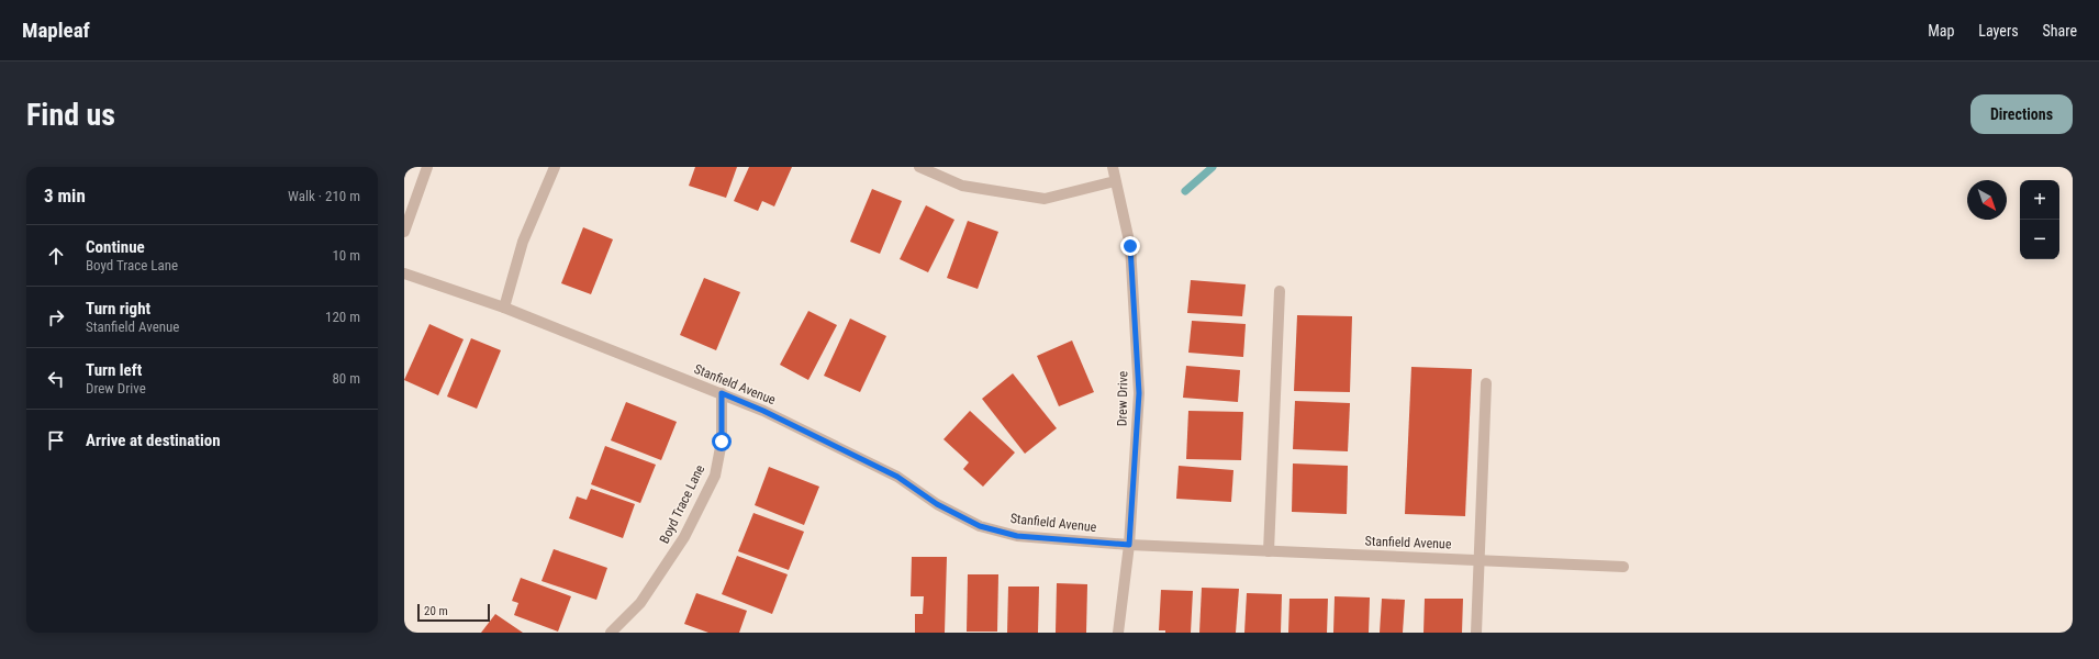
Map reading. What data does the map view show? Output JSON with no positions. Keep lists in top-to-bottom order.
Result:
{
  "streets": {
    "street": ["Stanfield Avenue", "Drew Drive", "Boyd Trace Lane"]
  },
  "crossings": [
    ["Stanfield Avenue", "Drew Drive"],
    ["Stanfield Avenue", "Boyd Trace Lane"]
  ],
  "scale_bar": "20 m",
  "north": "bottom right",
  "page": {
    "header": "Mapleaf",
    "nav": ["Map", "Layers", "Share"],
    "buttons": "Directions",
    "title": "Find us",
    "heading": ["3 min", "Walk · 210 m"],
    "map_buttons": ["+", "−"],
    "list": [
      ["Continue", "Boyd Trace Lane", "10 m"],
      ["Turn right", "Stanfield Avenue", "120 m"],
      ["Turn left", "Drew Drive", "80 m"],
      "Arrive at destination"
    ],
    "scale": "20 m"
  }
}
